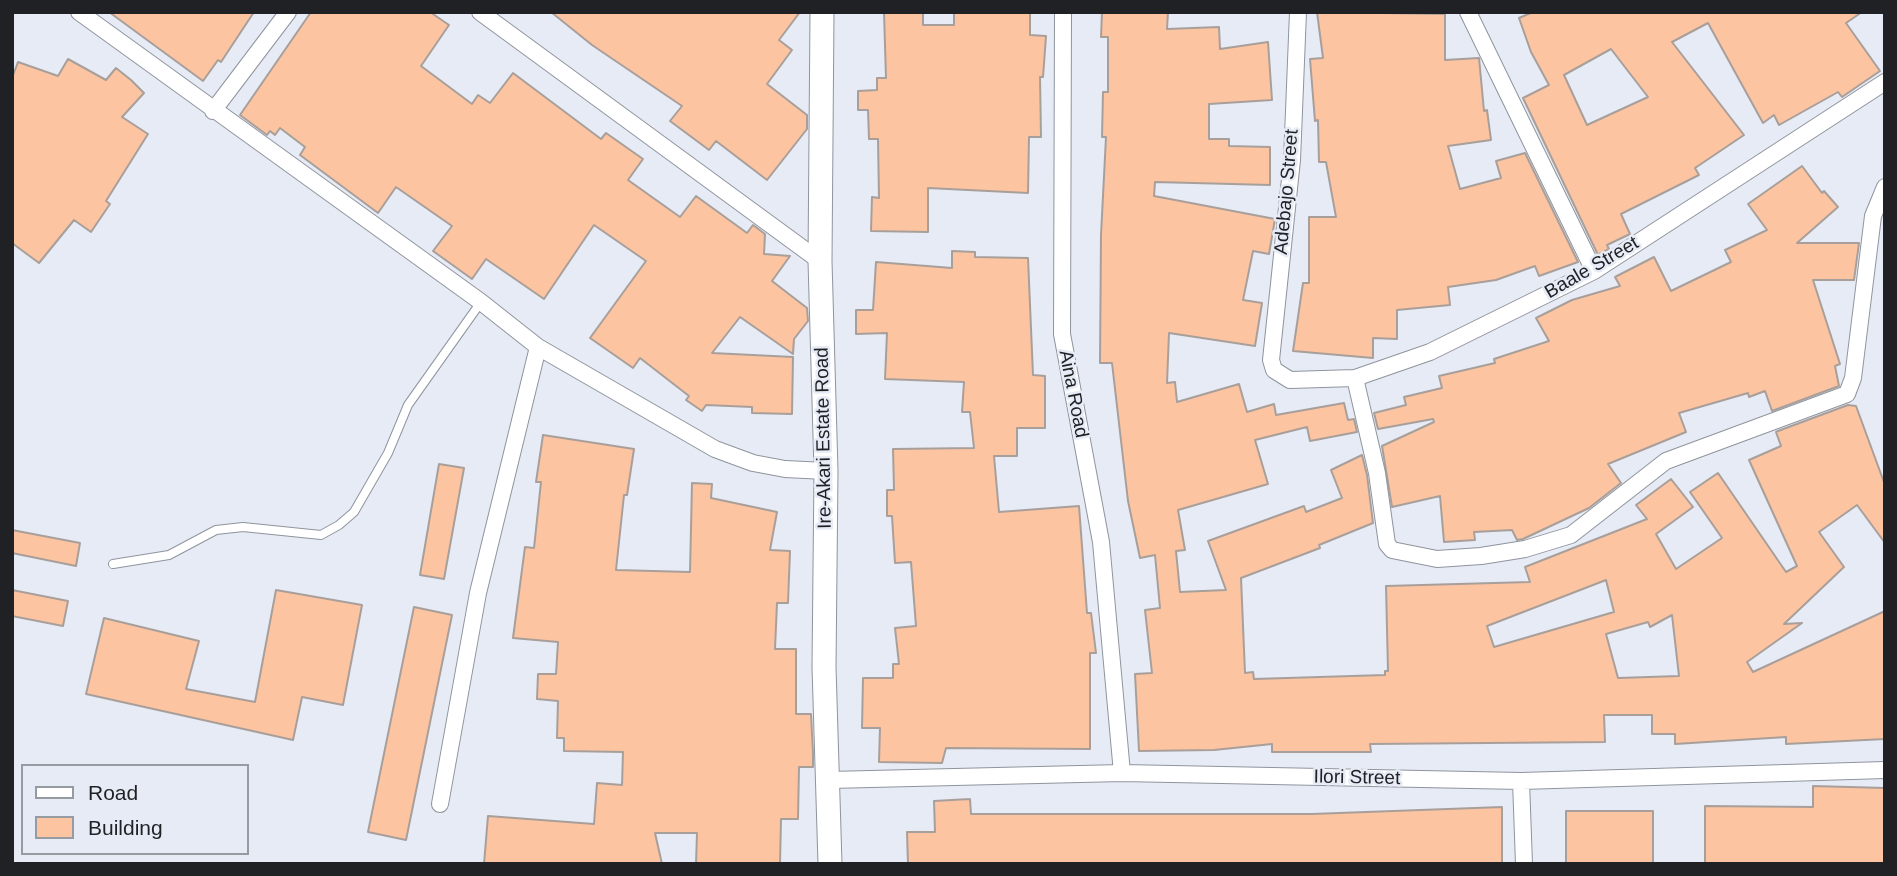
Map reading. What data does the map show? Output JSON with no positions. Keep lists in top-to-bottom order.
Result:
{
  "streets": {
    "street": [
      "Adebajo Street",
      "Baale Street",
      "Aina Road",
      "Ire-Akari Estate Road",
      "Ilori Street"
    ]
  },
  "crossings": [
    ["Adebajo Street", "Baale Street"],
    ["Aina Road", "Ilori Street"],
    ["Ire-Akari Estate Road", "Ilori Street"]
  ],
  "legend": ["Road", "Building"]
}
